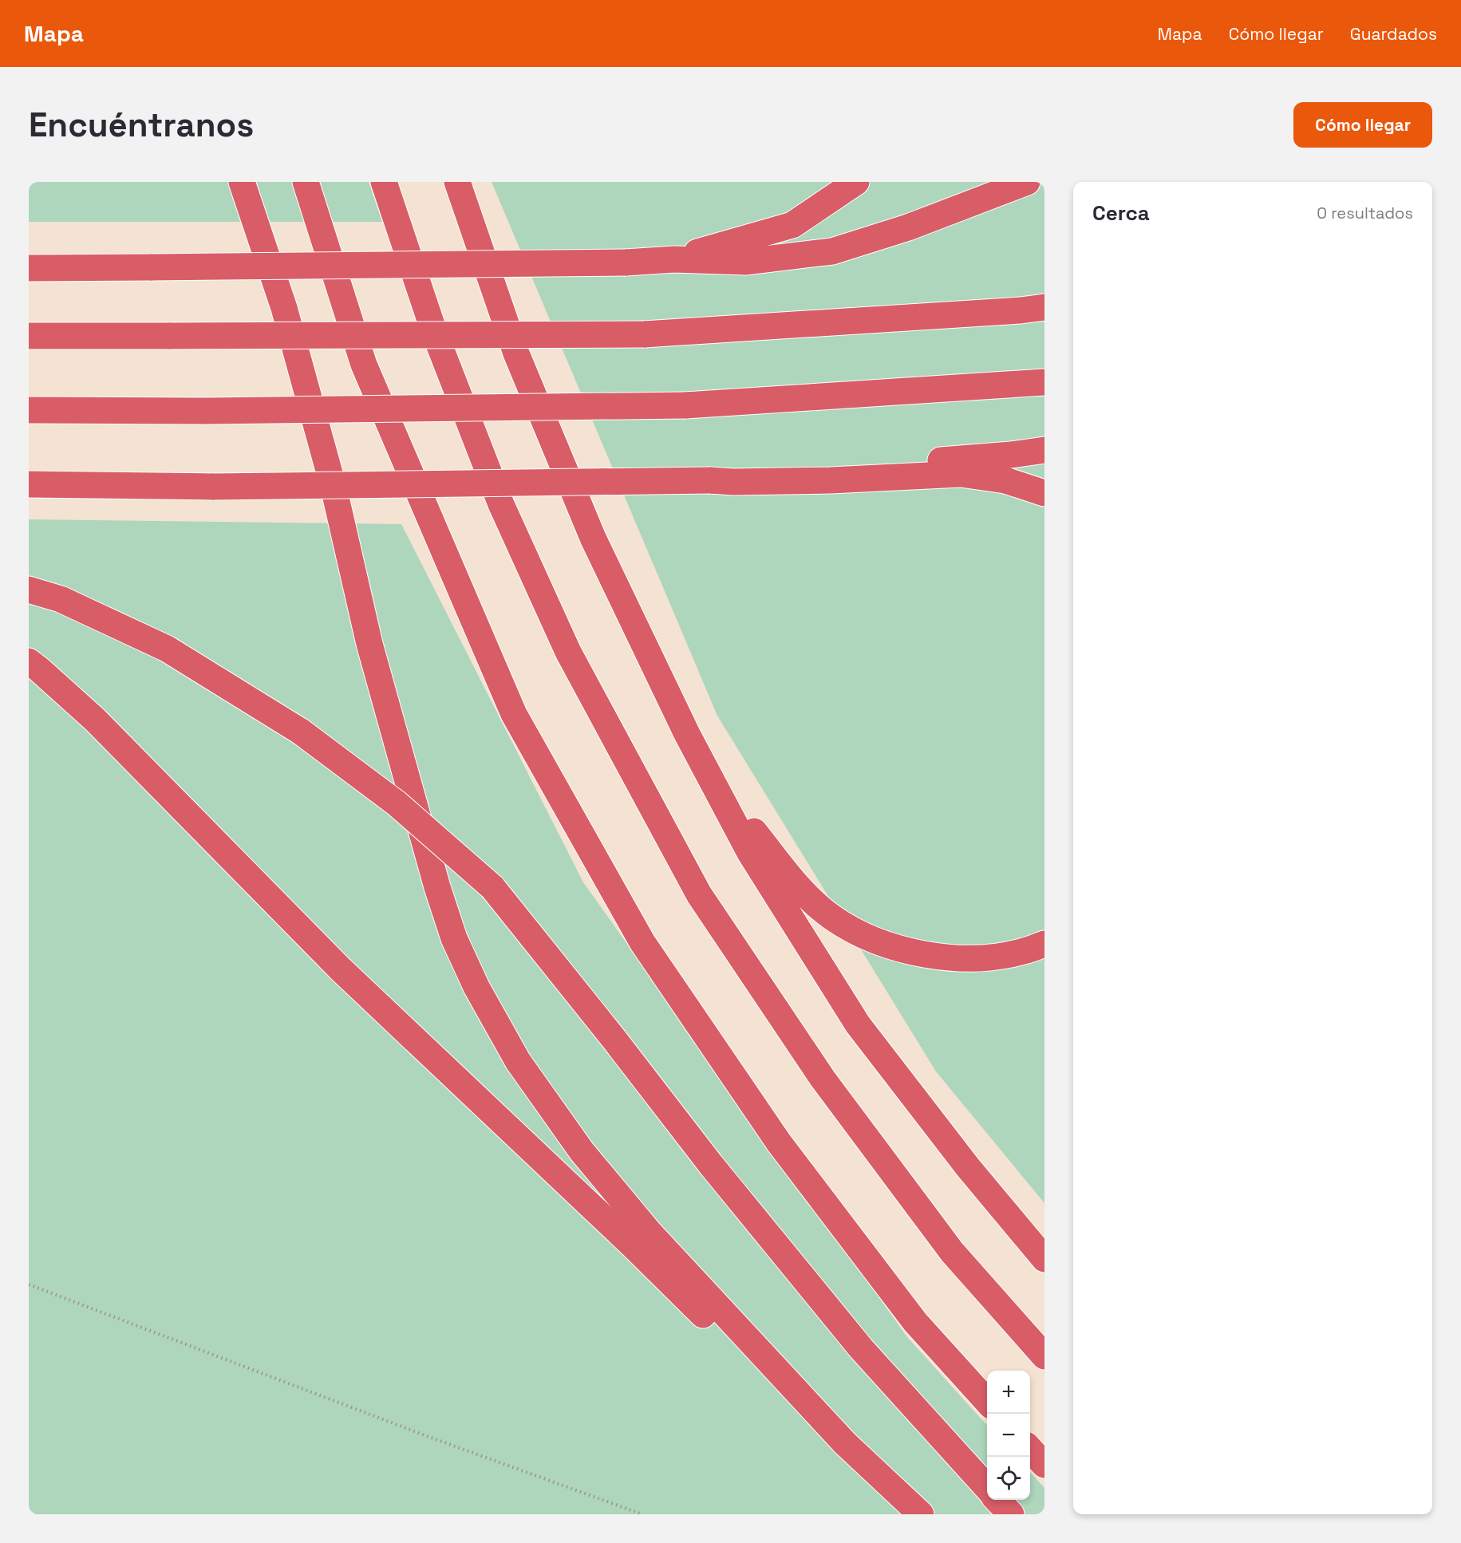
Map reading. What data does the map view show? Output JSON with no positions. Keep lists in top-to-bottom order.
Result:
{
  "page": {
    "header": "Mapa",
    "nav": ["Mapa", "Cómo llegar", "Guardados"],
    "buttons": "Cómo llegar",
    "title": "Encuéntranos",
    "heading": ["Cerca", "0 resultados"],
    "map_buttons": ["+", "−"]
  }
}
